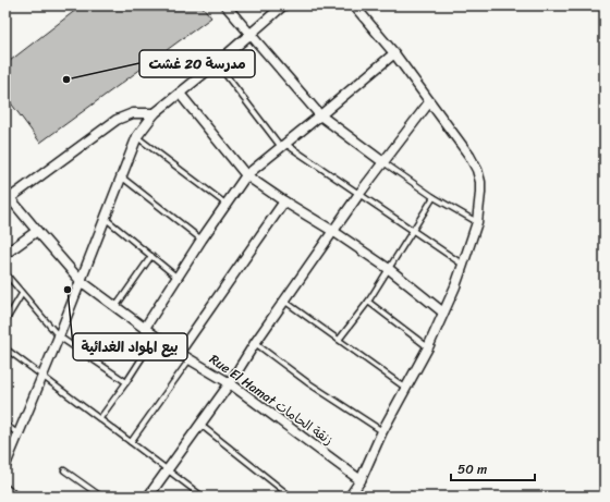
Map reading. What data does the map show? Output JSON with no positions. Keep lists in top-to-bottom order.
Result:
{
  "streets": {
    "street": ["Rue El Hamat زنقة الحامات"]
  },
  "places": ["مدرسة 20 غشت", "بيع المواد الغدائية"],
  "scale_bar": "50 m"
}
